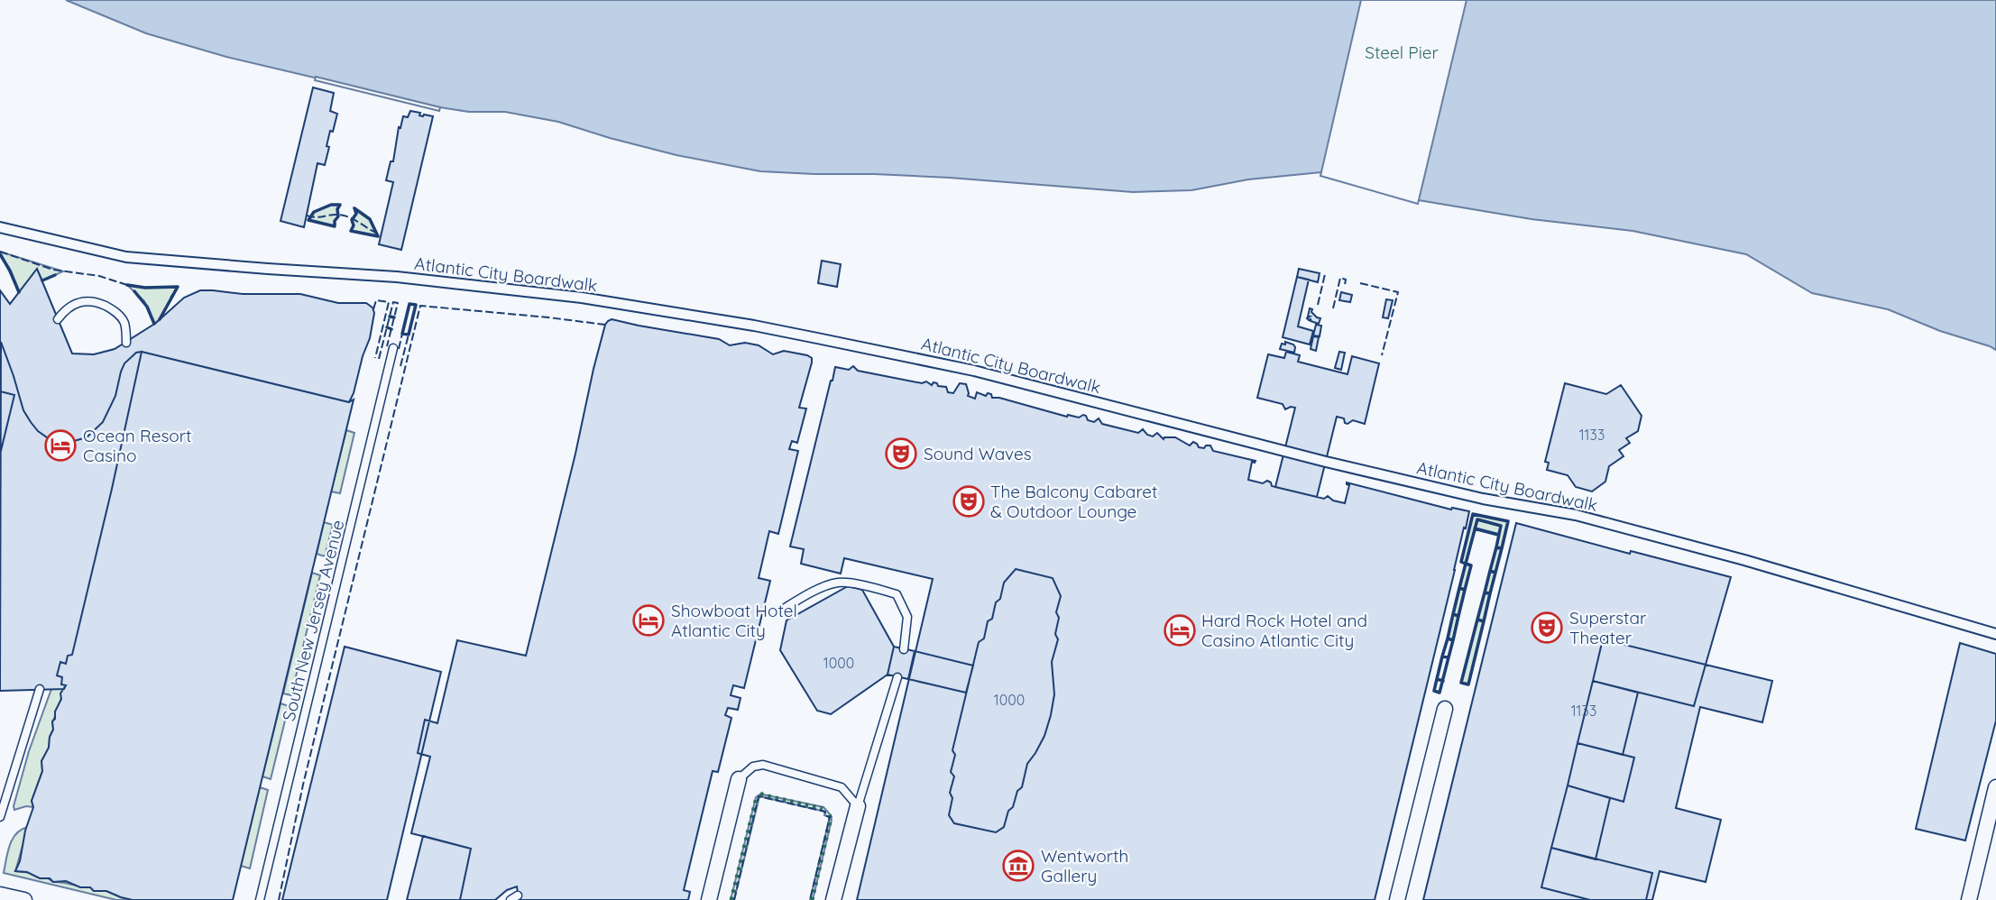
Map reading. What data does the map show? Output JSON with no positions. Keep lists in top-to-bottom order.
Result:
{
  "streets": {
    "street": ["Atlantic City Boardwalk"],
    "lane": ["South New Jersey Avenue"]
  },
  "parks": ["Steel Pier"],
  "places": {
    "hotel": ["Ocean Resort Casino", "Showboat Hotel Atlantic City", "Hard Rock Hotel and Casino Atlantic City"],
    "theatre": ["Sound Waves", "The Balcony Cabaret & Outdoor Lounge", "Superstar Theater"],
    "museum": ["Wentworth Gallery"]
  },
  "house_numbers": [
    "1133",
    "1000",
    "1000",
    "1133"
  ]
}
